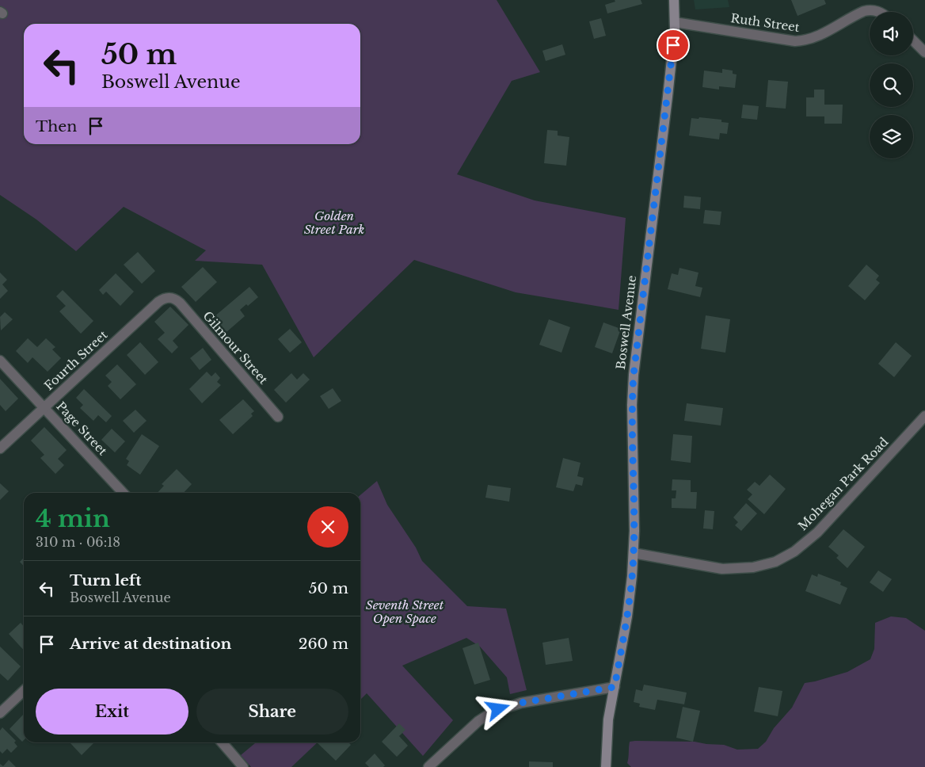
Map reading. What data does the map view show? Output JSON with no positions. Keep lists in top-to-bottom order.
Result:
{
  "streets": {
    "street": [
      "Ruth Street",
      "Boswell Avenue",
      "Gilmour Street",
      "Fourth Street",
      "Page Street",
      "Mohegan Park Road"
    ]
  },
  "crossings": [
    ["Ruth Street", "Boswell Avenue"],
    ["Boswell Avenue", "Mohegan Park Road"],
    ["Gilmour Street", "Fourth Street"],
    ["Fourth Street", "Page Street"]
  ],
  "parks": ["Golden Street Park", "Seventh Street Open Space"],
  "page": {
    "turn": ["50 m", "Boswell Avenue"],
    "then": "Then",
    "heading": ["4 min", "310 m · 06:18"],
    "list": [
      {
        "name": "Turn left",
        "note": "Boswell Avenue",
        "value": "50 m"
      },
      {
        "name": "Arrive at destination",
        "value": "260 m"
      }
    ],
    "buttons": ["Exit", "Share"]
  }
}
